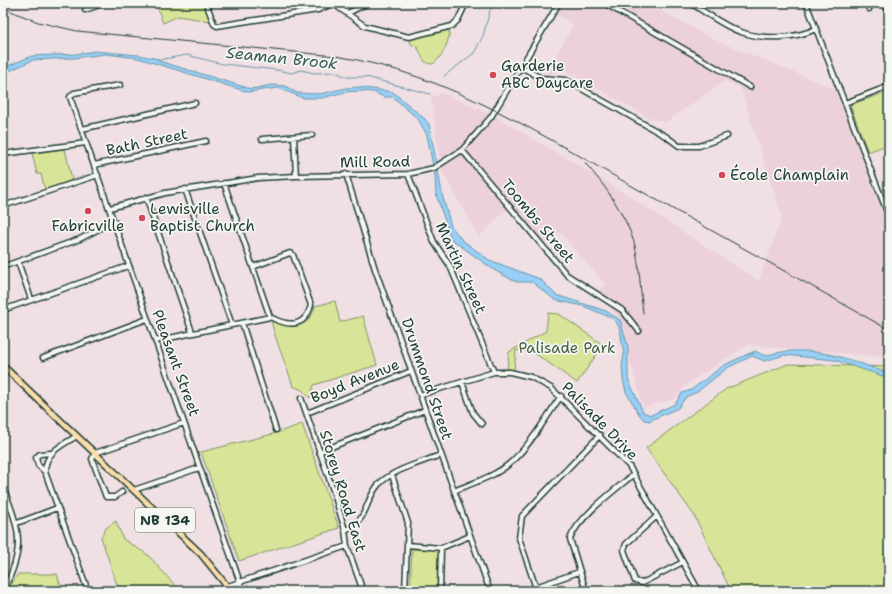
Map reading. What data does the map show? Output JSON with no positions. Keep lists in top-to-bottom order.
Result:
{
  "streets": {
    "main road": ["NB 134"],
    "street": [
      "Bath Street",
      "Mill Road",
      "Toombs Street",
      "Martin Street",
      "Pleasant Street",
      "Drummond Street",
      "Boyd Avenue",
      "Palisade Drive",
      "Storey Road East"
    ]
  },
  "crossings": [
    ["Bath Street", "Pleasant Street"],
    ["Mill Road", "Toombs Street"],
    ["Mill Road", "Martin Street"],
    ["Mill Road", "Pleasant Street"],
    ["Mill Road", "Drummond Street"],
    ["Martin Street", "Palisade Drive"],
    ["Drummond Street", "Boyd Avenue"],
    ["Drummond Street", "Palisade Drive"],
    ["Boyd Avenue", "Storey Road East"]
  ],
  "water": ["Seaman Brook"],
  "parks": ["Palisade Park"],
  "places": [
    "Garderie ABC Daycare",
    "École Champlain",
    "Fabricville",
    "Lewisville Baptist Church"
  ]
}
